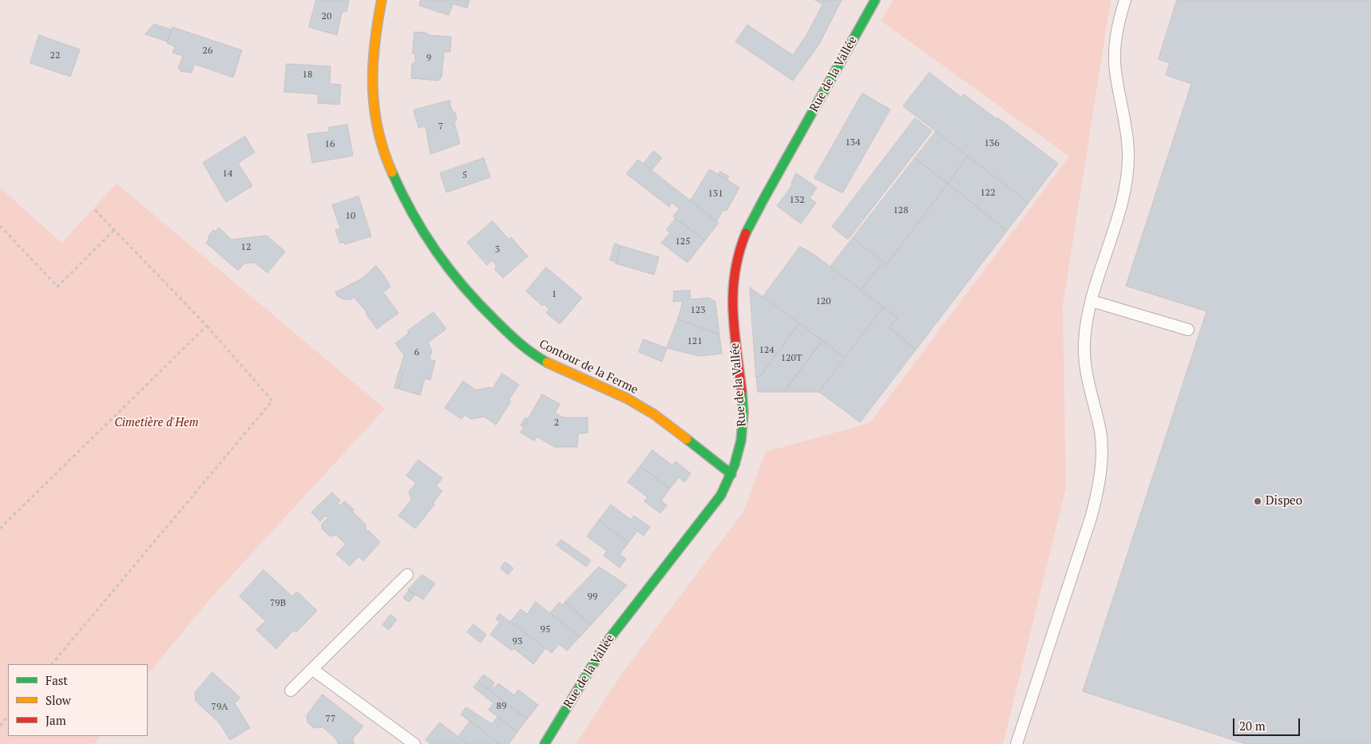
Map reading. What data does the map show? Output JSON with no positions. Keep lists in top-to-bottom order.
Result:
{
  "streets": {
    "street": ["Rue de la Vallée", "Contour de la Ferme"]
  },
  "crossings": [
    ["Rue de la Vallée", "Contour de la Ferme"]
  ],
  "parks": ["Cimetière d'Hem"],
  "places": ["Dispeo"],
  "house_numbers": [
    "20",
    "26",
    "22",
    "9",
    "18",
    "7",
    "134",
    "136",
    "16",
    "14",
    "5",
    "122",
    "131",
    "132",
    "128",
    "10",
    "125",
    "12",
    "3",
    "1",
    "120",
    "123",
    "121",
    "124",
    "6",
    "120T",
    "2",
    "99",
    "79B",
    "95",
    "93",
    "89",
    "79A",
    "77"
  ],
  "legend": ["Fast", "Slow", "Jam"],
  "scale_bar": "20 m"
}
